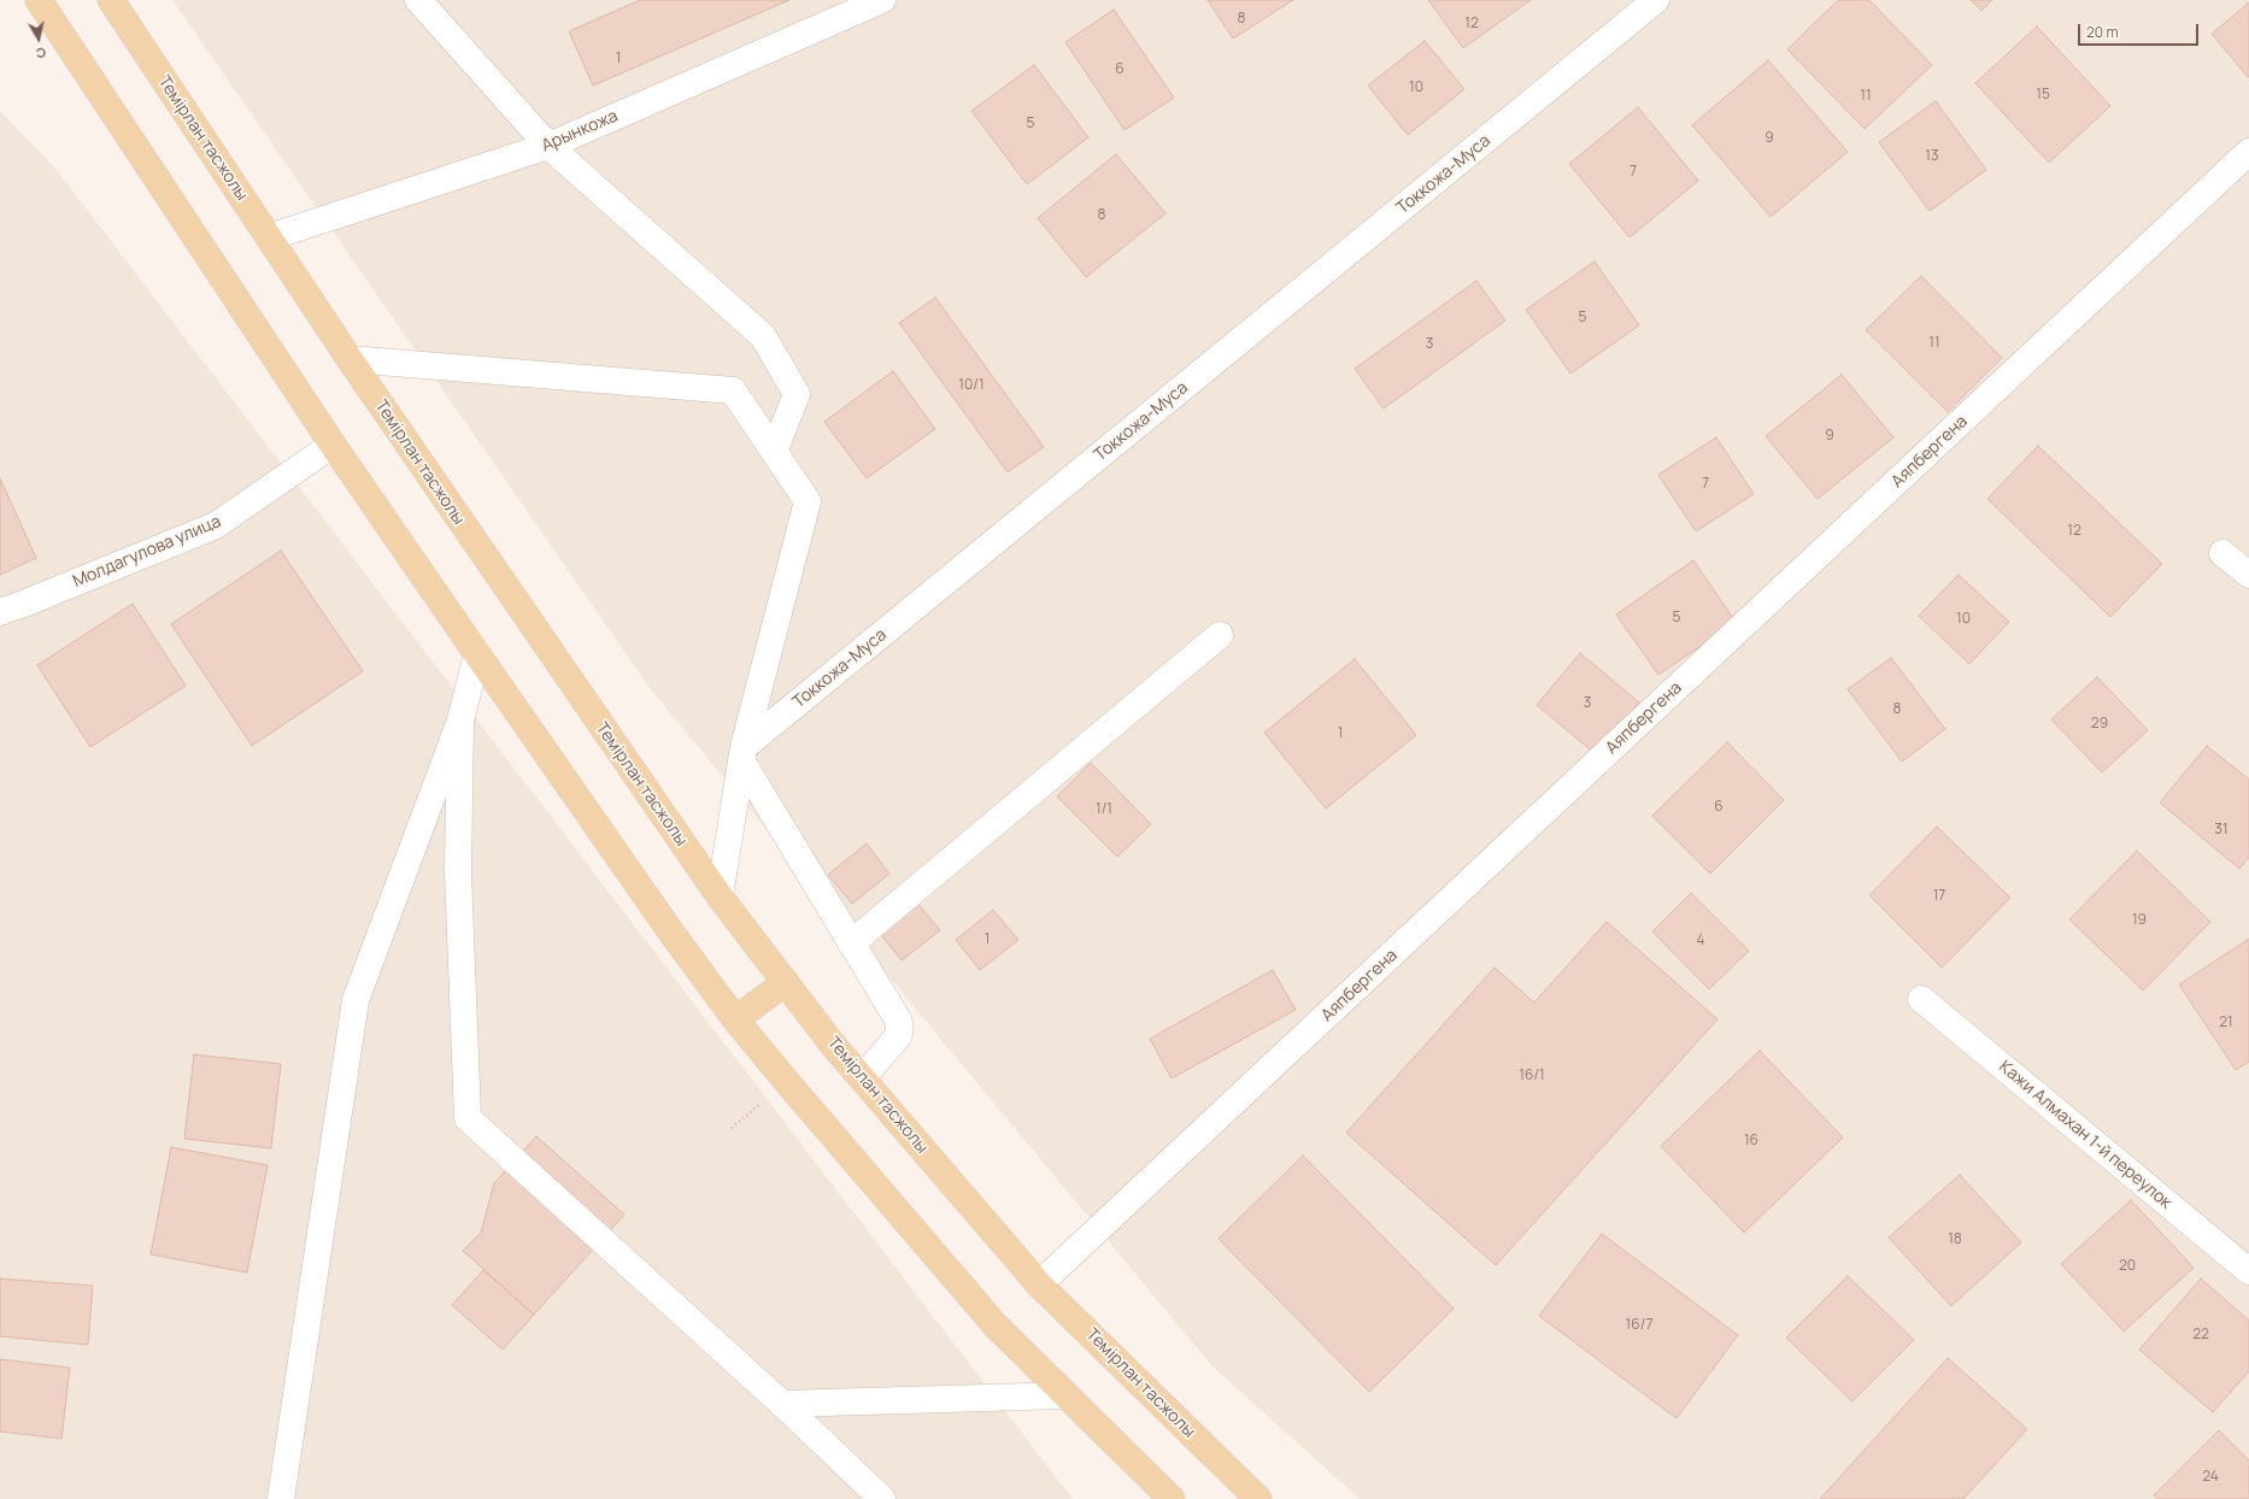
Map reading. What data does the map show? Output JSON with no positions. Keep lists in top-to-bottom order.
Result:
{
  "streets": {
    "main road": ["Темірлан тасжолы"],
    "street": [
      "Арынкожа",
      "Токкожа-Муса",
      "Аяпбергена",
      "Молдагулова улица",
      "Кажи Алмахан 1-й переулок"
    ]
  },
  "crossings": [
    ["Арынкожа", "Темірлан тасжолы"],
    ["Темірлан тасжолы", "Аяпбергена"]
  ],
  "house_numbers": [
    "8",
    "12",
    "1",
    "6",
    "10",
    "15",
    "11",
    "5",
    "9",
    "13",
    "7",
    "8",
    "5",
    "11",
    "3",
    "10/1",
    "9",
    "7",
    "12",
    "5",
    "10",
    "3",
    "8",
    "29",
    "1",
    "6",
    "1/1",
    "31",
    "17",
    "19",
    "1",
    "4",
    "21",
    "16/1",
    "16",
    "18",
    "20",
    "16/7",
    "22",
    "24"
  ],
  "scale_bar": "20 m",
  "north": "bottom"
}
